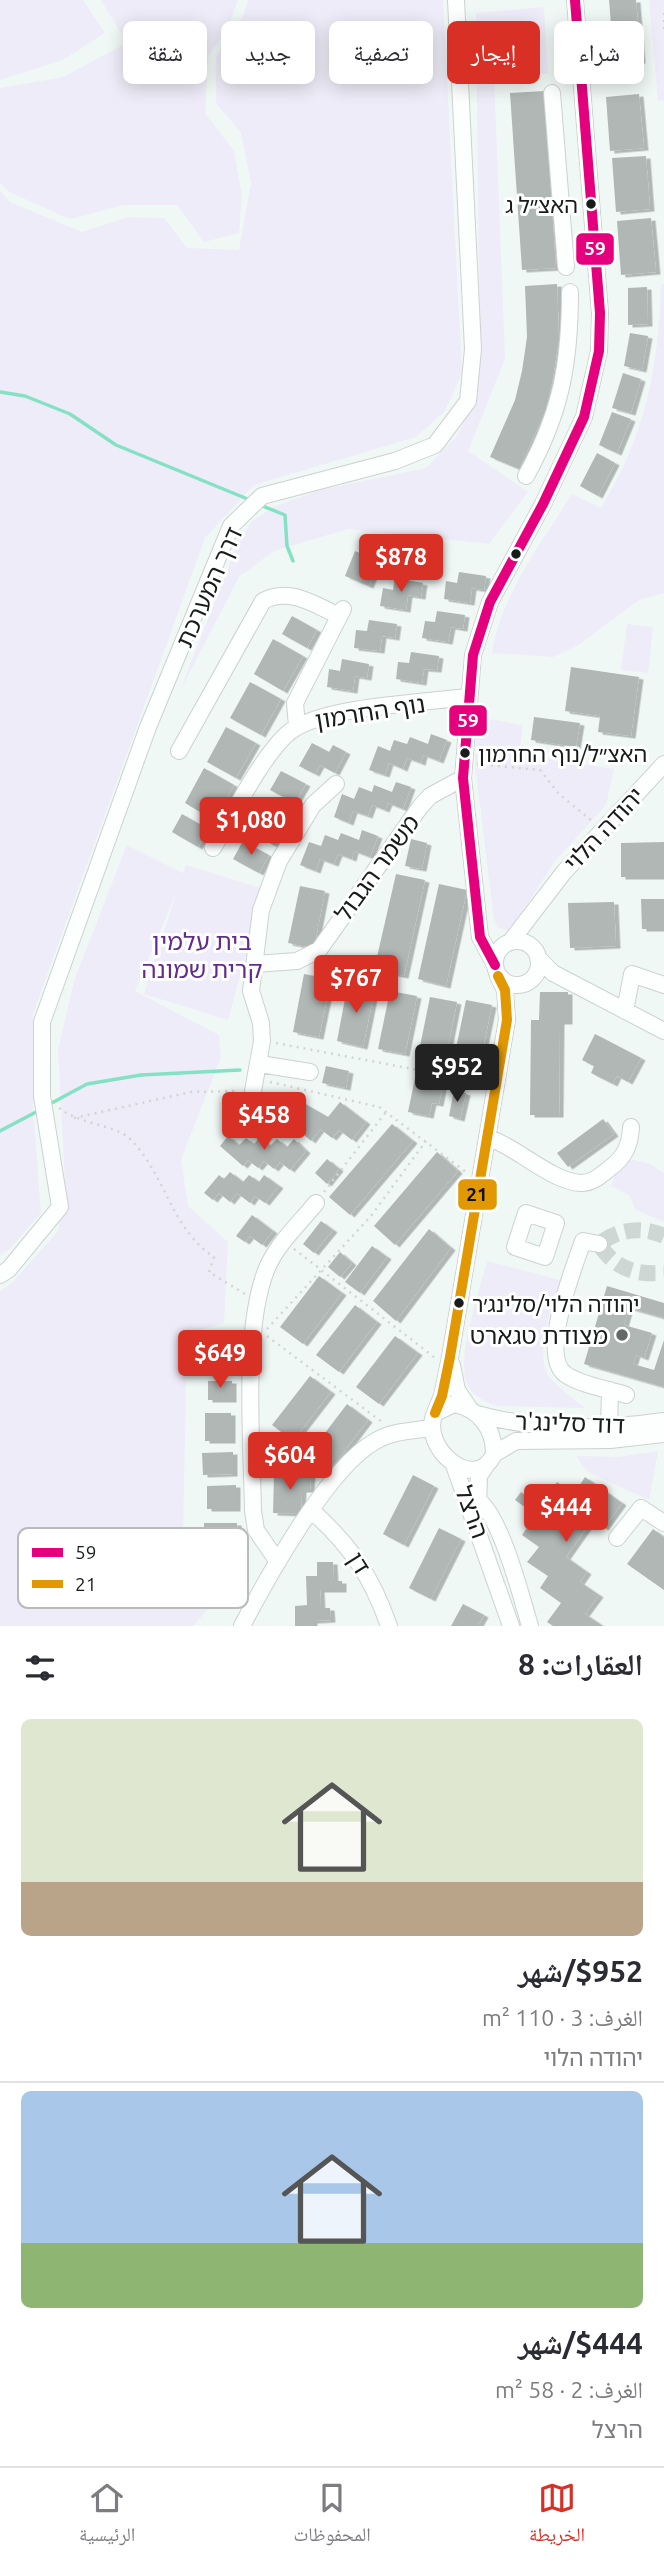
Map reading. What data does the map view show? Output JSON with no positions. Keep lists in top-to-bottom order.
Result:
{
  "streets": {
    "street": [
      "דרך המערכת",
      "נוף החרמון",
      "יהודה הלוי",
      "משמר הגבול",
      "דוד סלינג'ר",
      "הרצל",
      "דן"
    ]
  },
  "crossings": [
    ["דוד סלינג'ר", "הרצל"]
  ],
  "parks": ["בית עלמין קרית שמונה"],
  "places": [
    "האצ״ל ג",
    "האצ״ל/נוף החרמון",
    "יהודה הלוי/סלינג׳ר",
    "מצודת טגארט"
  ],
  "lines": ["transit line 59", "transit line 21"],
  "legend": ["59", "21"],
  "page": {
    "chip": [
      "شراء",
      "إيجار",
      "تصفية",
      "جديد",
      "شقة"
    ],
    "price": [
      "$878",
      "$1,080",
      "$767",
      "$952",
      "$458",
      "$649",
      "$604",
      "$444"
    ],
    "heading": "العقارات: 8",
    "list": [
      {
        "name": "$952/شهر",
        "note": "الغرف: 3 · 110 m² · יהודה הלוי"
      },
      {
        "name": "$444/شهر",
        "note": "الغرف: 2 · 58 m² · הרצל"
      }
    ],
    "tabs": ["الخريطة", "المحفوظات", "الرئيسية"]
  }
}
